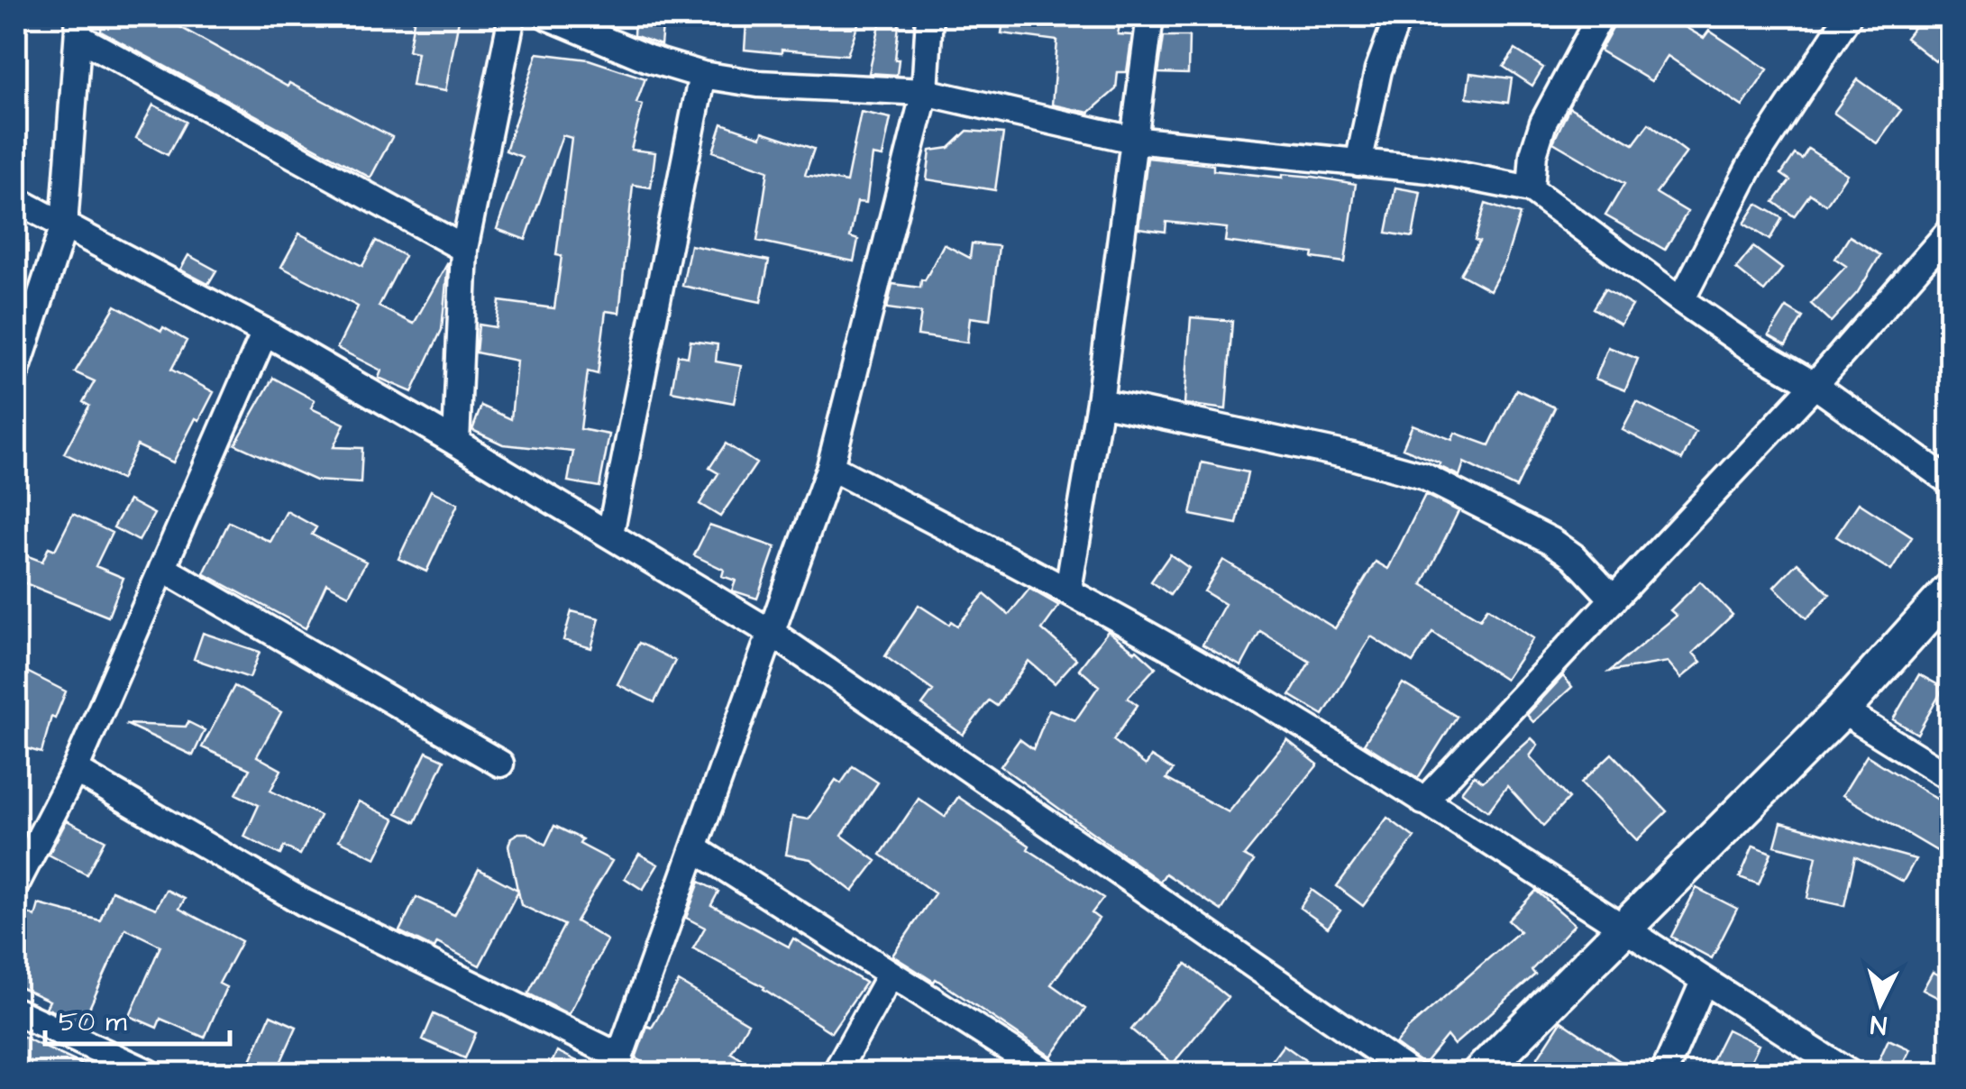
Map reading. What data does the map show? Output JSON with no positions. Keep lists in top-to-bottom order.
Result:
{
  "scale_bar": "50 m",
  "north": "bottom"
}
